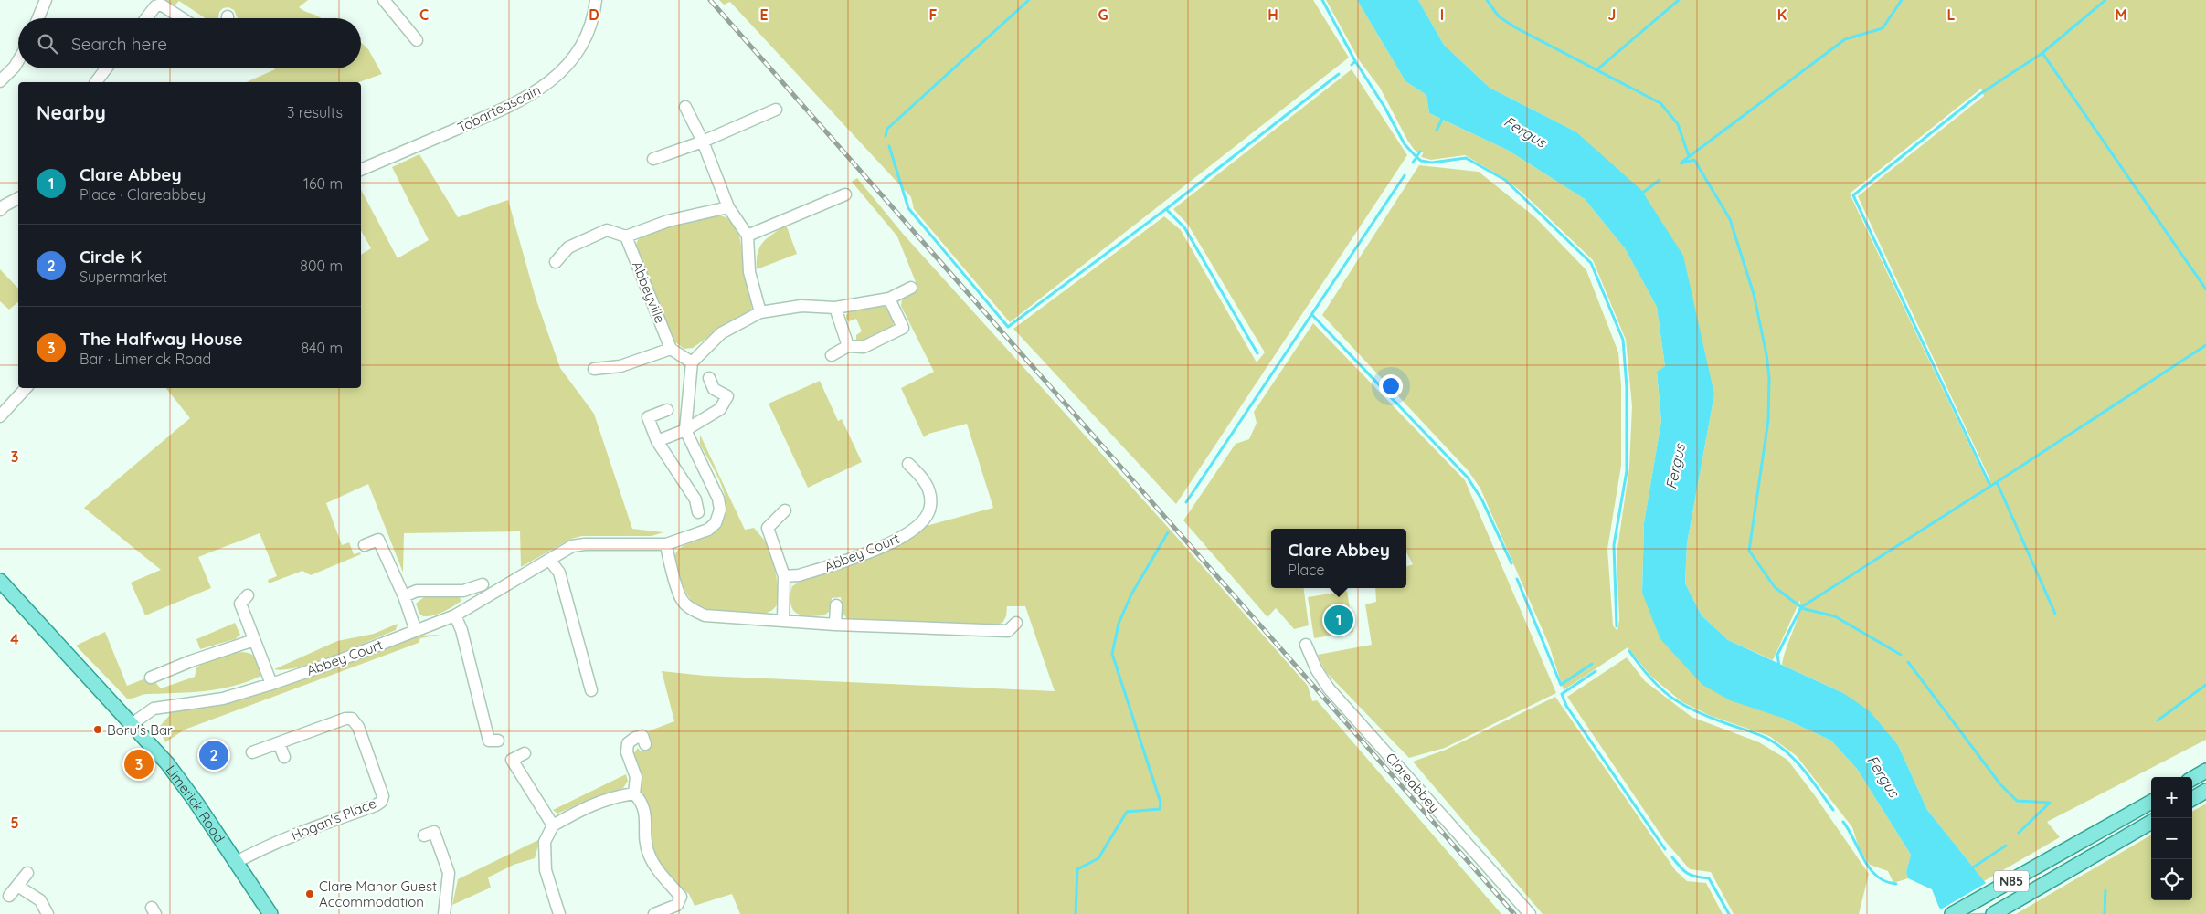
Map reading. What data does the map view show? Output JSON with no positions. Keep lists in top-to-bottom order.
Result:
{
  "streets": {
    "main road": ["Limerick Road", "N85"],
    "street": [
      "Tobarteascain",
      "Abbeyville",
      "Abbey Court",
      "Clareabbey",
      "Hogan's Place"
    ]
  },
  "crossings": [
    ["Abbey Court", "Limerick Road"],
    ["Limerick Road", "Hogan's Place"]
  ],
  "water": ["Fergus"],
  "places": ["Boru's Bar", "Clare Manor Guest Accommodation"],
  "page": {
    "search": "Search here",
    "heading": ["Nearby", "3 results"],
    "list": [
      {
        "mark": "1",
        "name": "Clare Abbey",
        "note": "Place · Clareabbey",
        "value": "160 m"
      },
      {
        "mark": "2",
        "name": "Circle K",
        "note": "Supermarket",
        "value": "800 m"
      },
      {
        "mark": "3",
        "name": "The Halfway House",
        "note": "Bar · Limerick Road",
        "value": "840 m"
      }
    ],
    "popup": ["Clare Abbey", "Place"],
    "pins": ["1", "2", "3"],
    "map_buttons": ["+", "−"]
  },
  "grid": {
    "columns": [
      "C",
      "D",
      "E",
      "F",
      "G",
      "H",
      "I",
      "J",
      "K",
      "L",
      "M"
    ],
    "rows": ["3", "4", "5"]
  }
}
